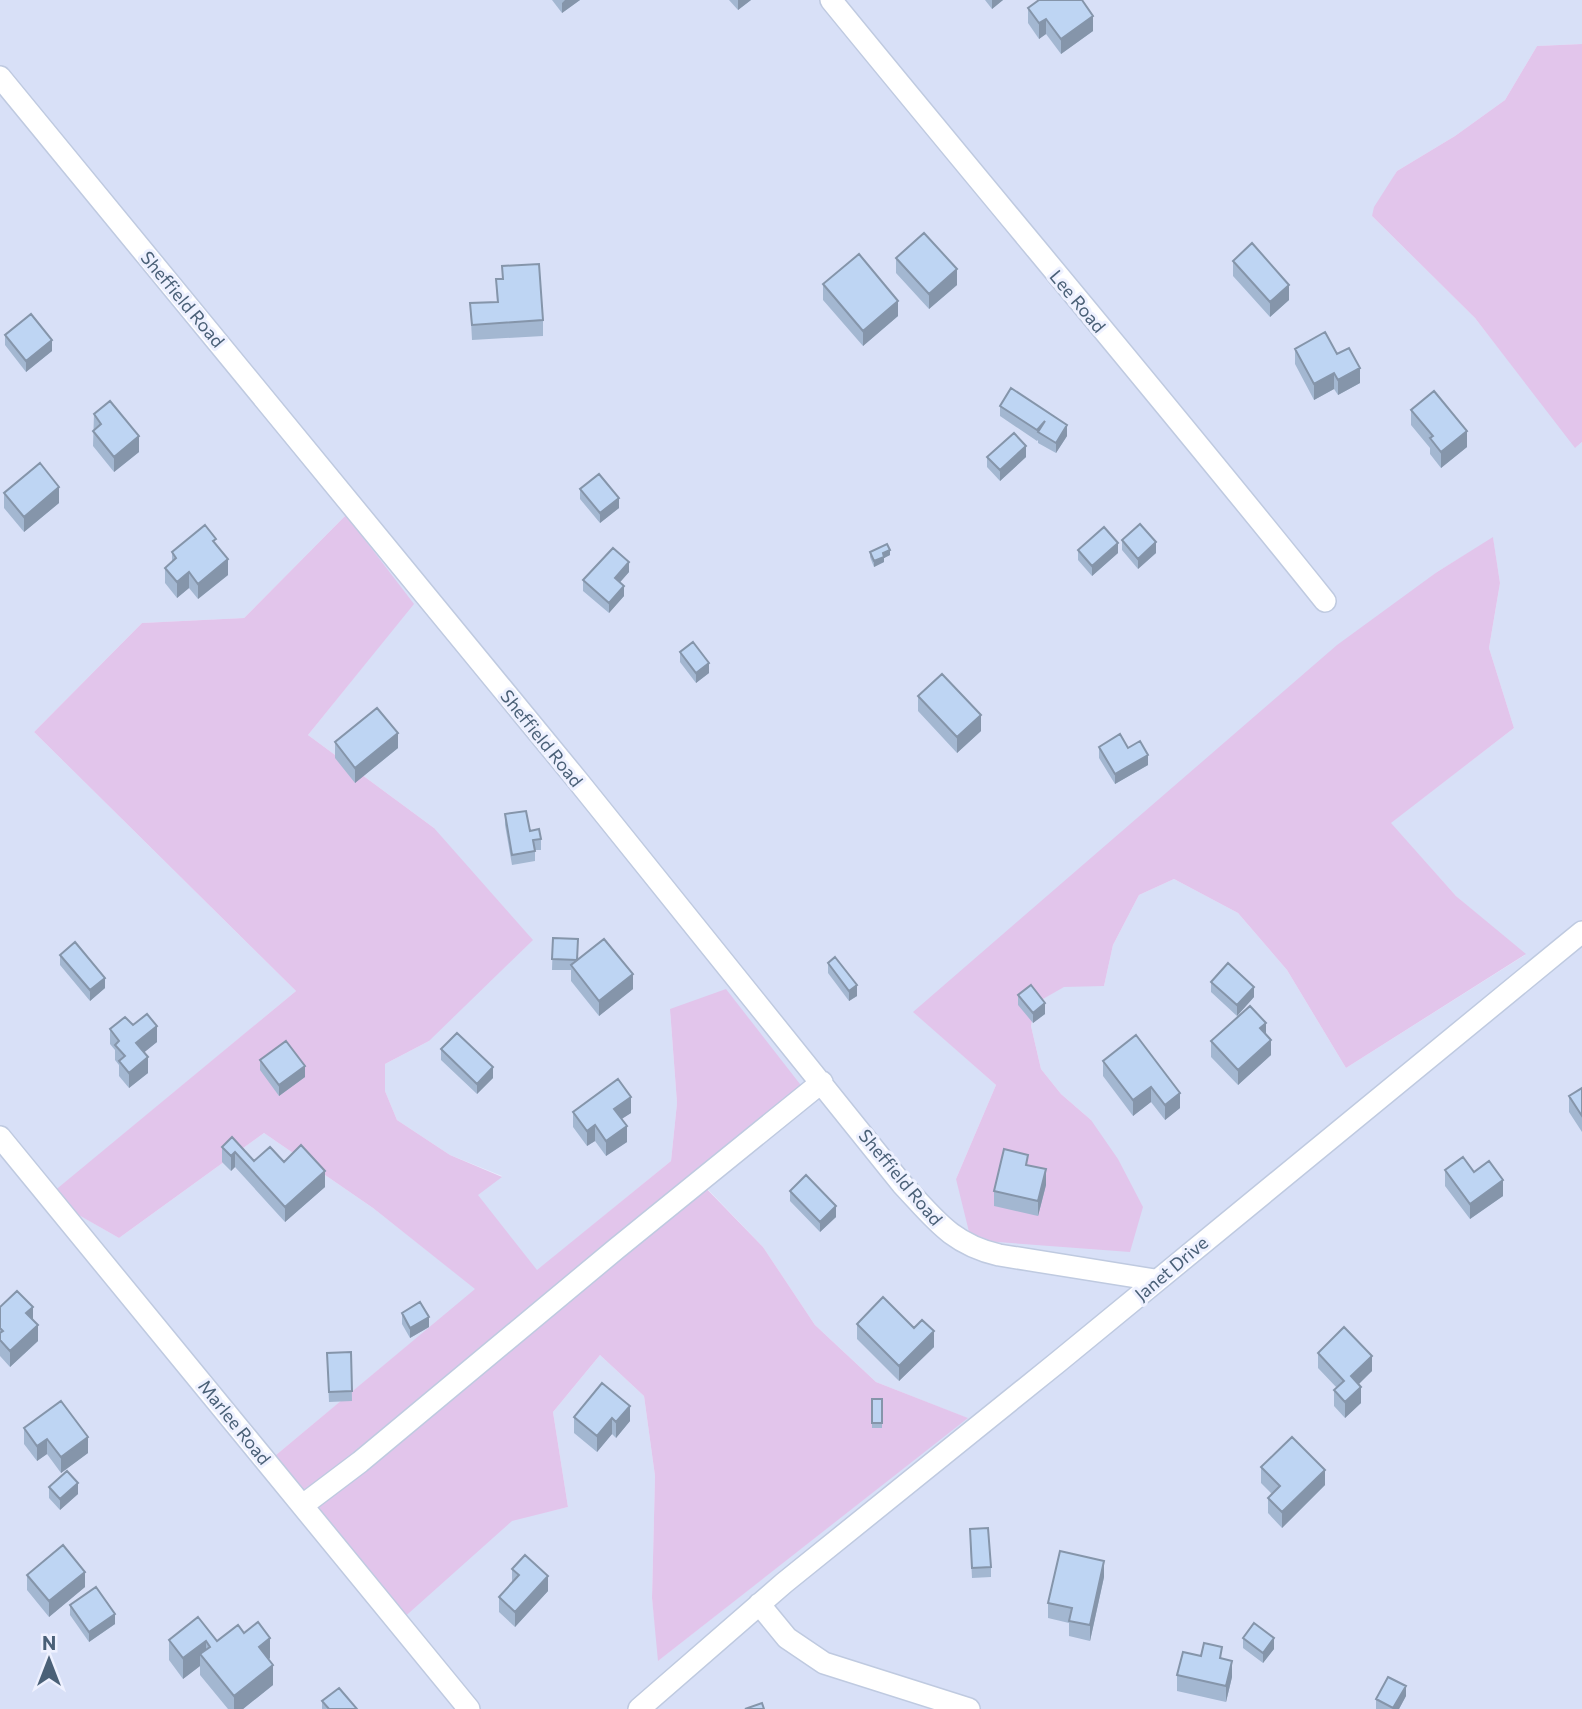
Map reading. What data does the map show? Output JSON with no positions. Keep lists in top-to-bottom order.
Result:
{
  "streets": {
    "street": [
      "Sheffield Road",
      "Lee Road",
      "Janet Drive",
      "Marlee Road"
    ]
  },
  "crossings": [
    ["Sheffield Road", "Janet Drive"]
  ],
  "north": "top"
}
